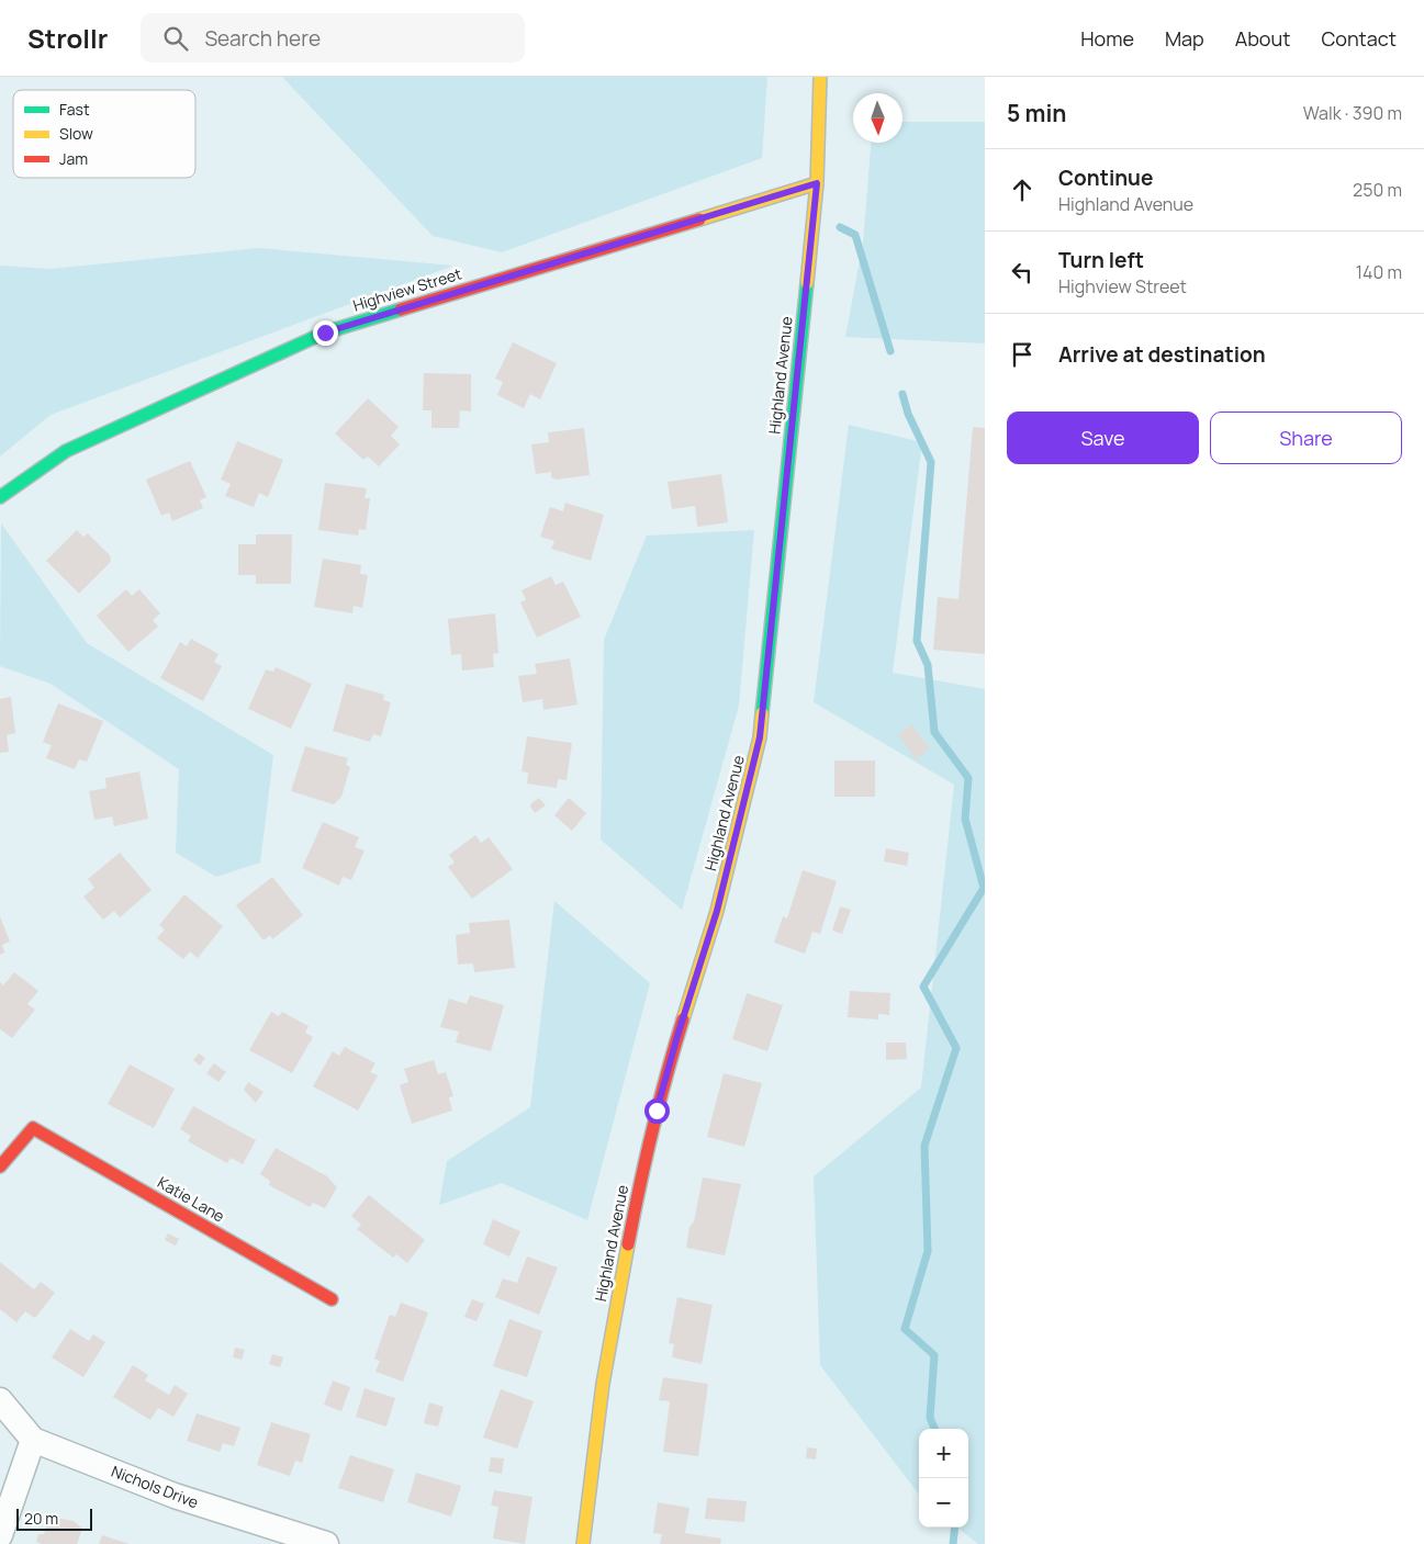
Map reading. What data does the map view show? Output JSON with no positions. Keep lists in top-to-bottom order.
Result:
{
  "streets": {
    "main road": ["Highview Street", "Highland Avenue", "Katie Lane"],
    "street": ["Nichols Drive"]
  },
  "crossings": [
    ["Highview Street", "Highland Avenue"]
  ],
  "legend": ["Fast", "Slow", "Jam"],
  "scale_bar": "20 m",
  "north": "bottom",
  "page": {
    "header": "Strollr",
    "search": "Search here",
    "nav": [
      "Home",
      "Map",
      "About",
      "Contact"
    ],
    "heading": ["5 min", "Walk · 390 m"],
    "list": [
      ["Continue", "Highland Avenue", "250 m"],
      ["Turn left", "Highview Street", "140 m"],
      "Arrive at destination"
    ],
    "buttons": ["Save", "Share"],
    "map_buttons": ["+", "−"],
    "scale": "20 m"
  }
}
